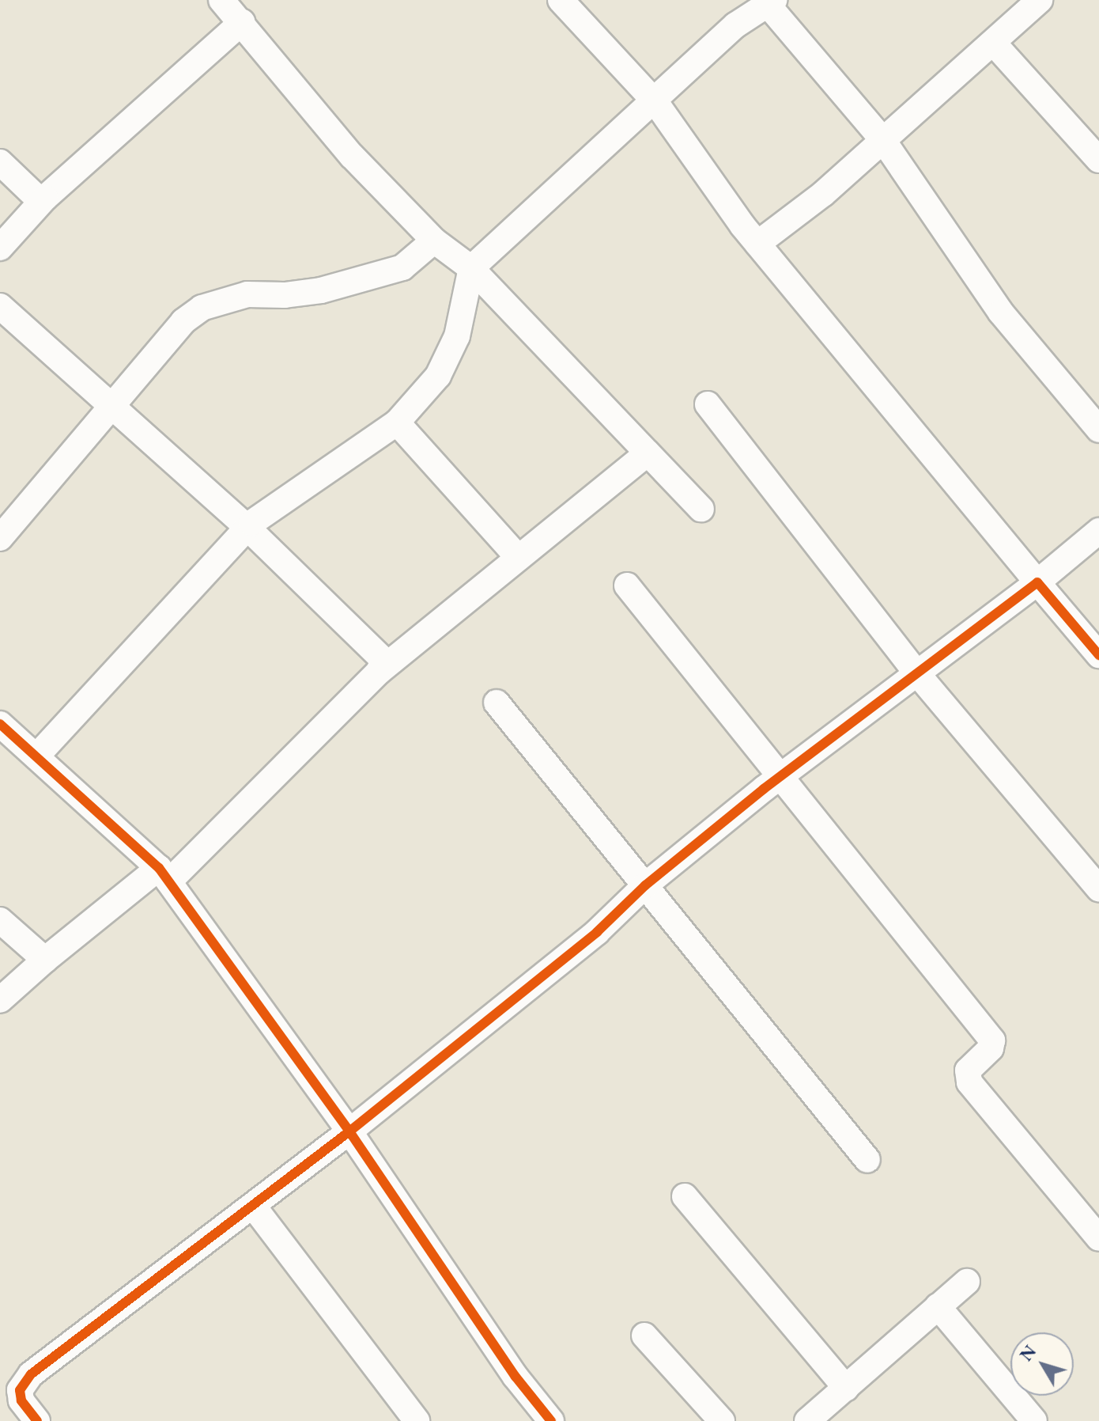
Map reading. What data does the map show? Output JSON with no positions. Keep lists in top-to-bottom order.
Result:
{
  "north": "top left"
}
